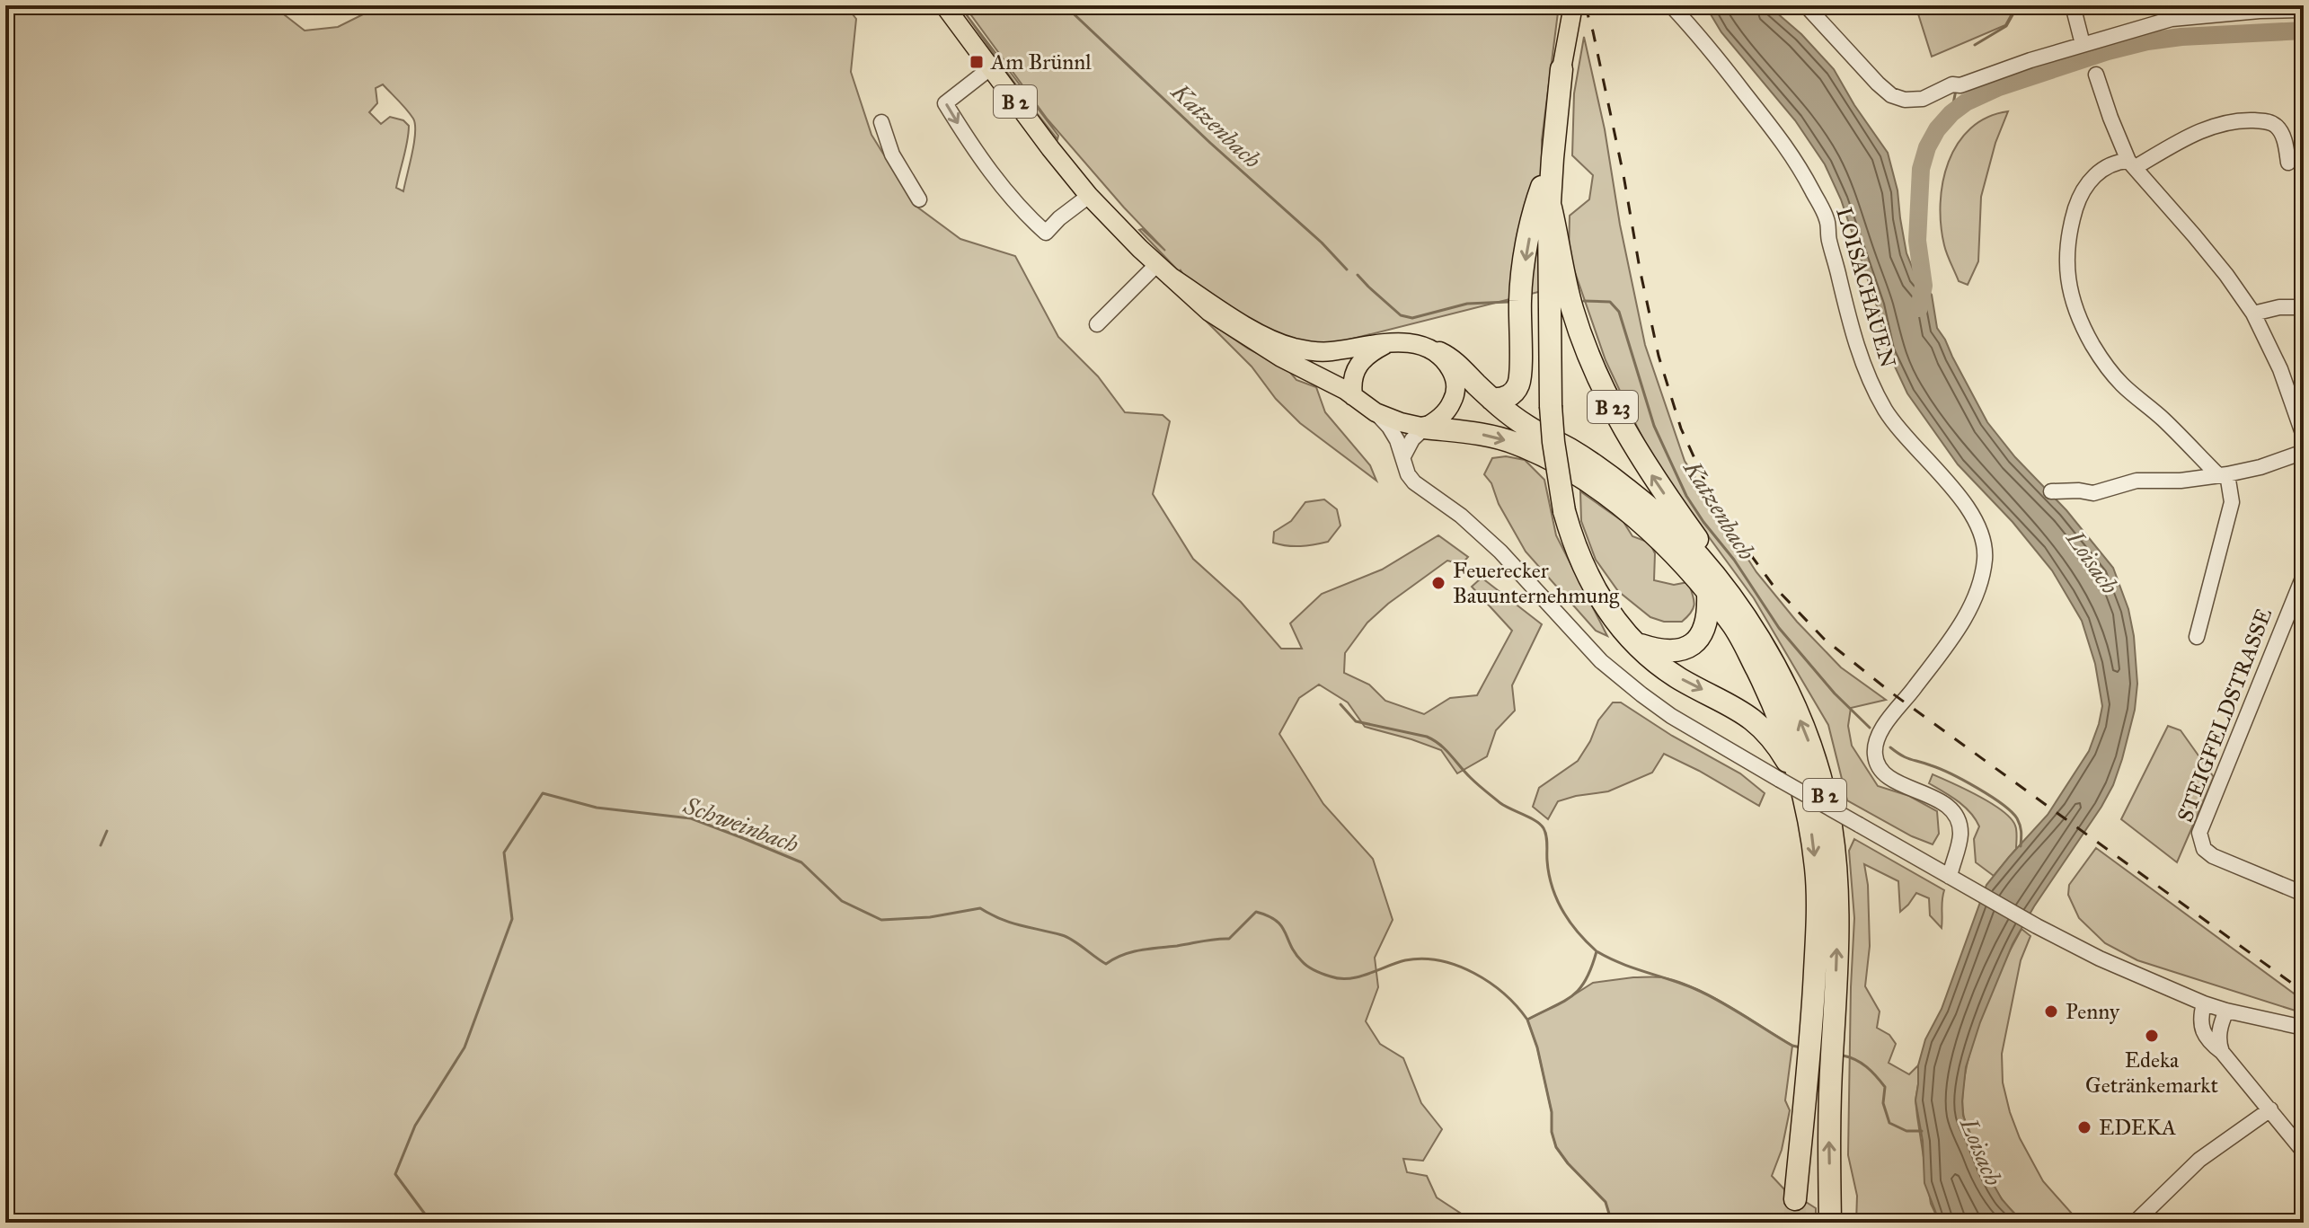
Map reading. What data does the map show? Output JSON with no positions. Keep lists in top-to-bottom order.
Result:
{
  "streets": {
    "highway": ["B 2", "B 23"],
    "street": ["LOISACHAUEN", "STEIGFELDSTRASSE"]
  },
  "crossings": [
    ["B 2", "B 23"]
  ],
  "water": ["Katzenbach", "Loisach", "Schweinbach"],
  "places": {
    "transit": ["Am Brünnl"],
    "other": [
      "Feuerecker Bauunternehmung",
      "Penny",
      "Edeka Getränkemarkt",
      "EDEKA"
    ]
  }
}
